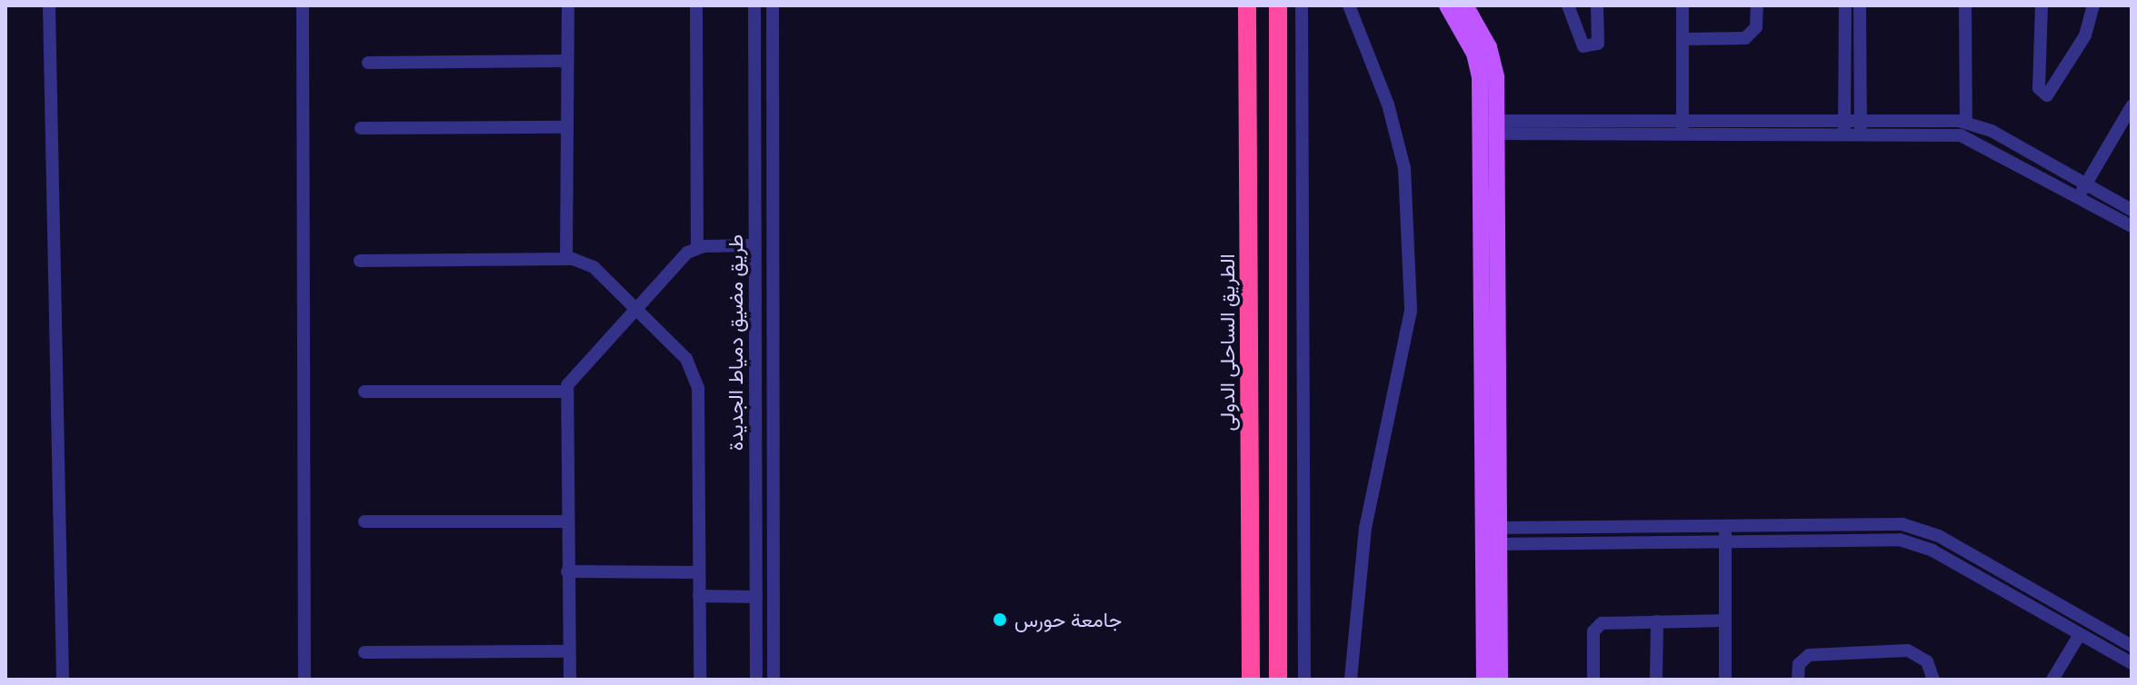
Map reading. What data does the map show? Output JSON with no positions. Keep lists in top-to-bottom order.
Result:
{
  "streets": {
    "highway": ["الطريق الساحلى الدولى"],
    "street": ["طريق مضيق دمياط الجديدة"]
  },
  "places": ["جامعة حورس"]
}
